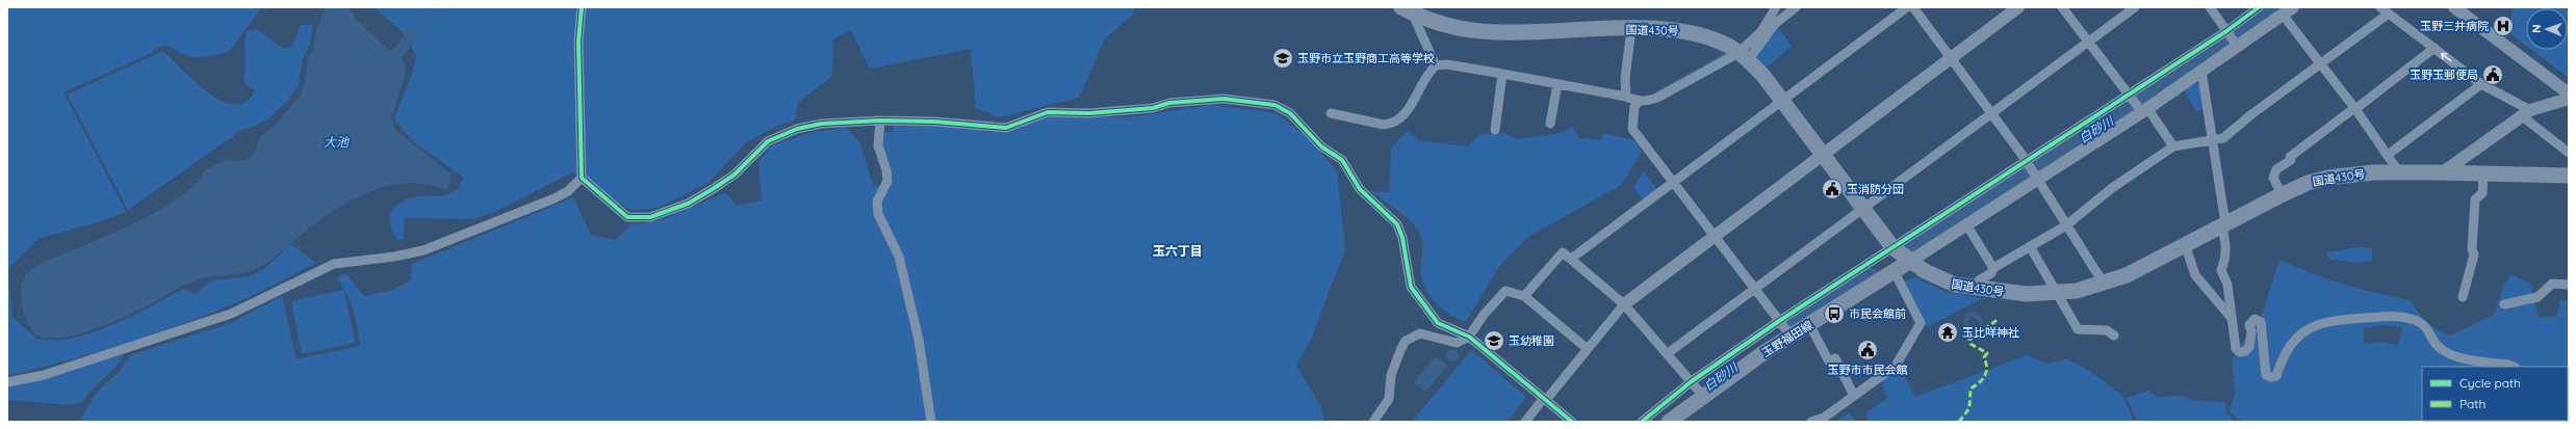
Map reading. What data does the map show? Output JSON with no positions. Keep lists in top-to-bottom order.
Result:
{
  "streets": {
    "highway": ["国道430号"],
    "main road": ["玉野福田線"]
  },
  "crossings": [
    ["国道430号", "玉野福田線"]
  ],
  "districts": ["玉六丁目"],
  "water": ["白砂川", "大池"],
  "places": {
    "hospital": ["玉野三井病院"],
    "school or university": ["玉野市立玉野商工高等学校", "玉幼稚園"],
    "public building": ["玉野玉郵便局", "玉消防分団", "玉野市市民会館"],
    "bus stop": ["市民会館前"],
    "temple": ["玉比咩神社"]
  },
  "legend": ["Cycle path", "Path"],
  "north": "left"
}
